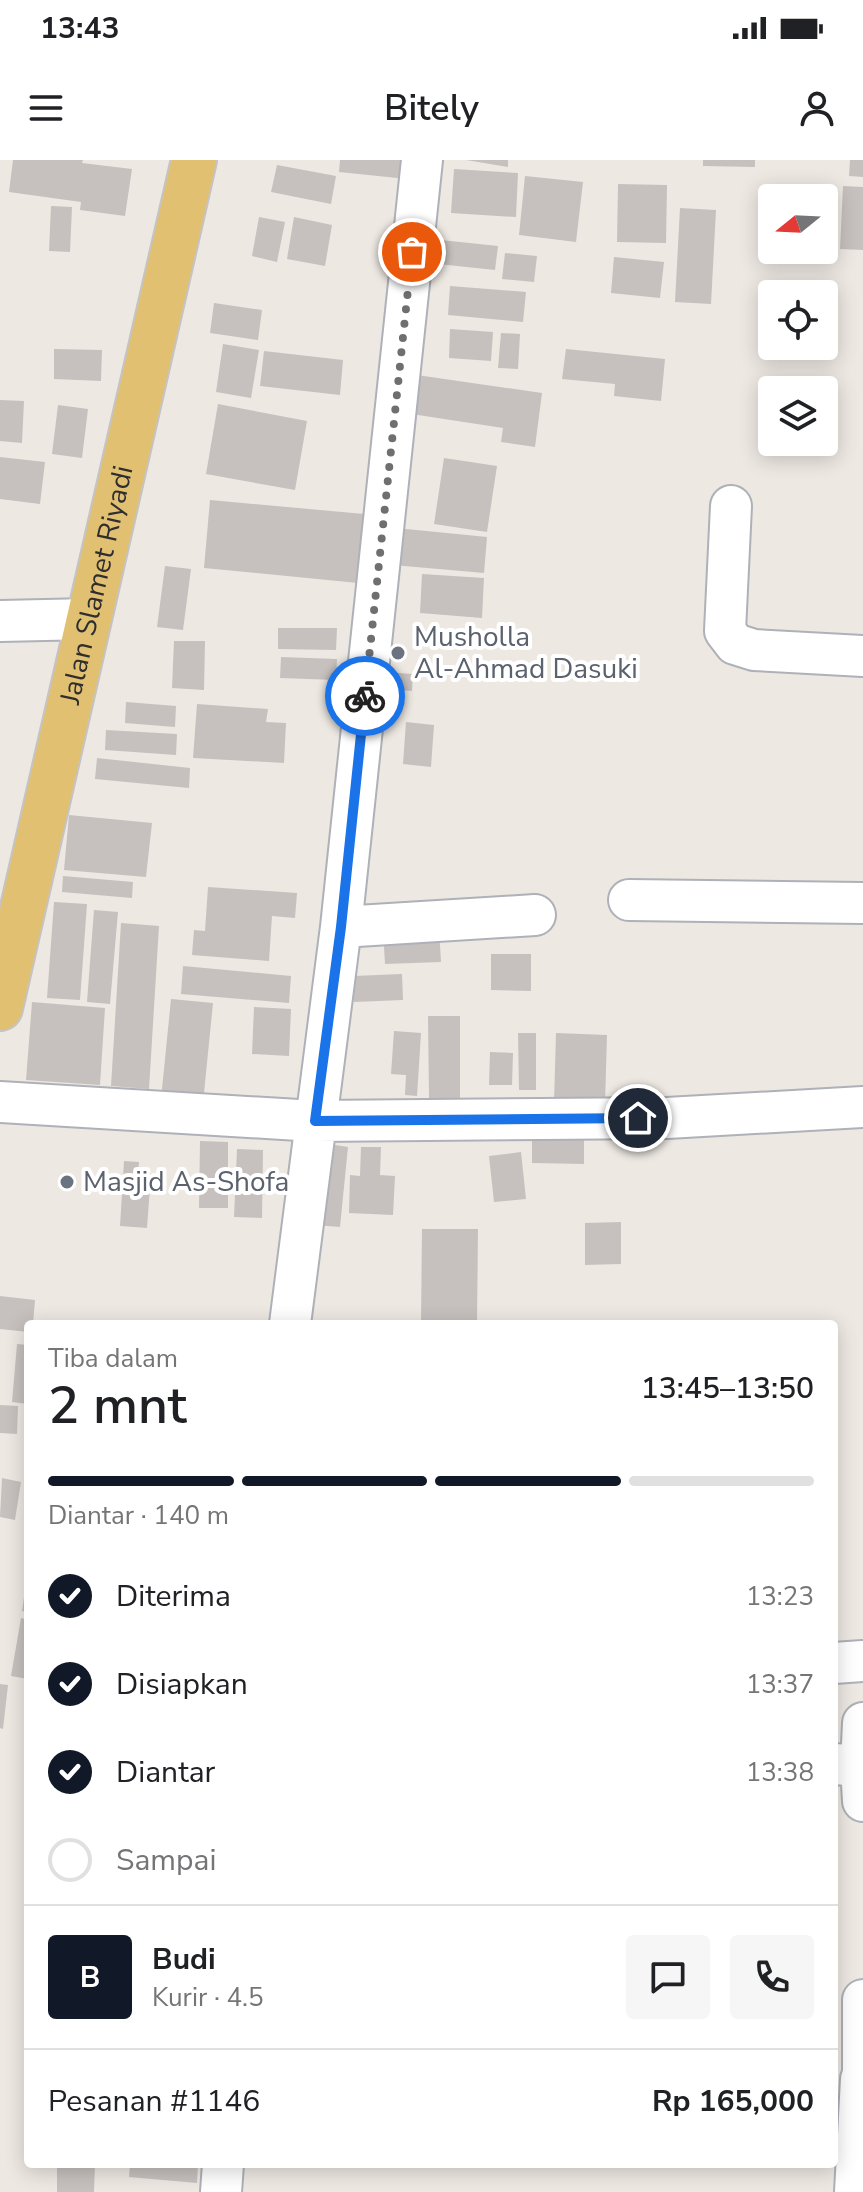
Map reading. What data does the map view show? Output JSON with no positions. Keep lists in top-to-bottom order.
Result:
{
  "streets": {
    "main road": ["Jalan Slamet Riyadi"]
  },
  "places": ["Musholla Al-Ahmad Dasuki", "Masjid As-Shofa"],
  "north": "left",
  "page": {
    "status": "13:43",
    "header": "Bitely",
    "heading": ["2 mnt", "Tiba dalam", "13:45–13:50"],
    "panel": [
      "Budi",
      "Kurir · 4.5",
      "Pesanan #1146",
      "Rp 165,000"
    ],
    "bar": "Diantar · 140 m",
    "list": [
      ["Diterima", "13:23"],
      ["Disiapkan", "13:37"],
      ["Diantar", "13:38"],
      "Sampai"
    ],
    "round": "B"
  }
}
